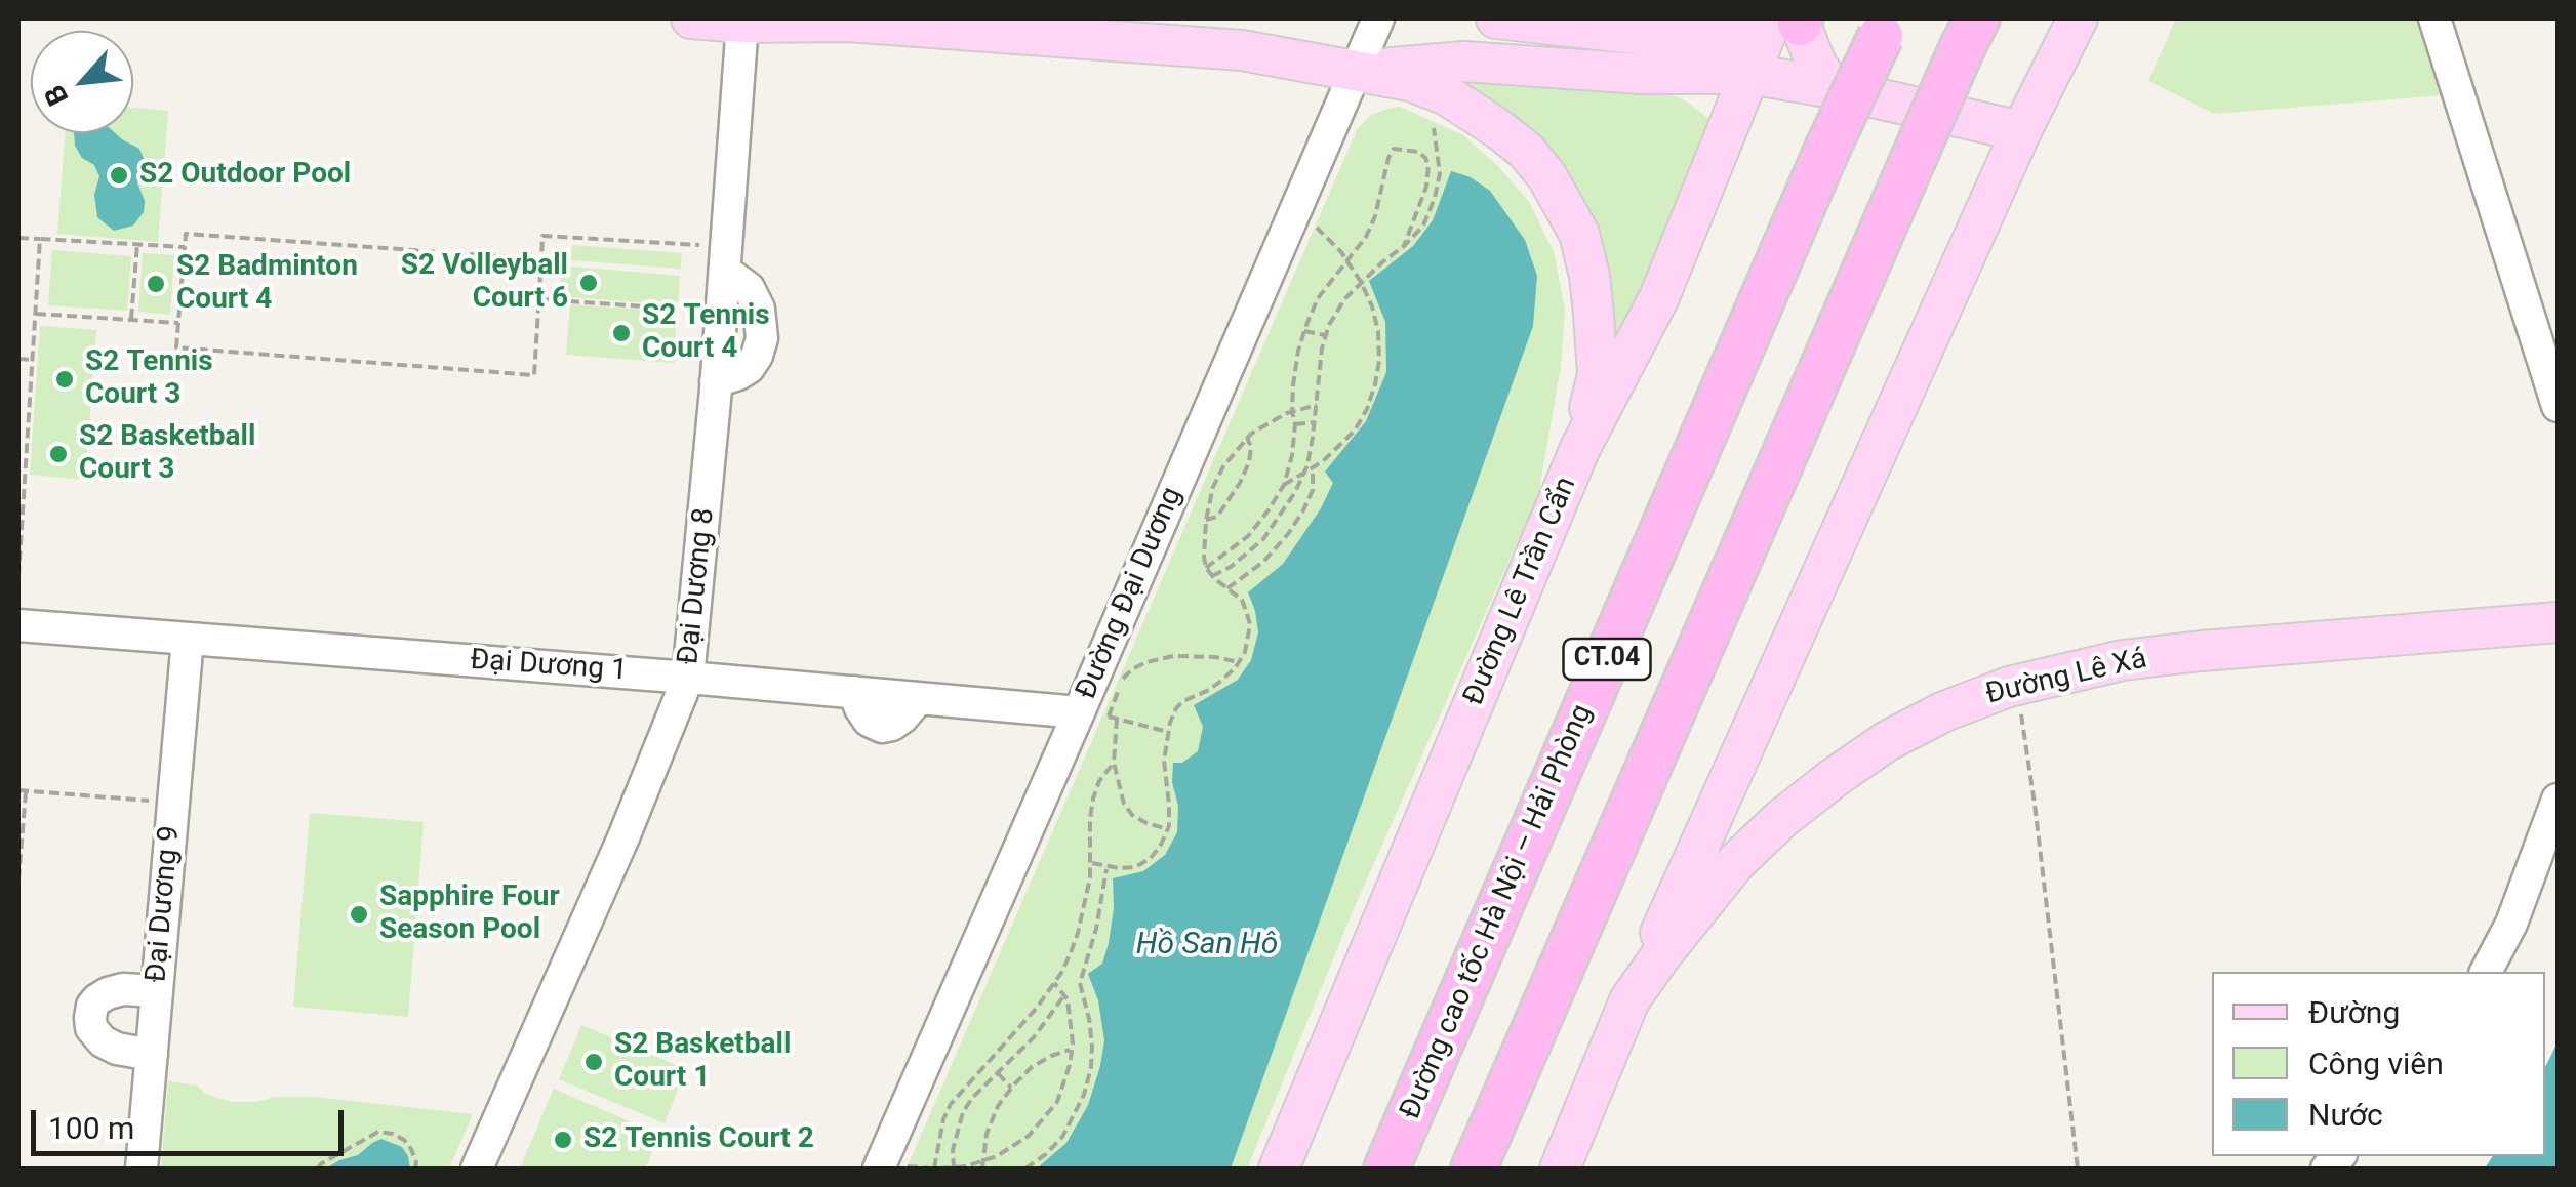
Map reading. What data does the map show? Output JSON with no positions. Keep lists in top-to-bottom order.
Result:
{
  "streets": {
    "highway": ["CT.04", "Đường cao tốc Hà Nội – Hải Phòng"],
    "main road": ["Đường Lê Trần Cẩn", "Đường Lê Xá"],
    "street": [
      "Đại Dương 8",
      "Đường Đại Dương",
      "Đại Dương 1",
      "Đại Dương 9"
    ]
  },
  "crossings": [
    ["Đại Dương 8", "Đại Dương 1"],
    ["Đường Đại Dương", "Đại Dương 1"],
    ["Đại Dương 1", "Đại Dương 9"]
  ],
  "water": ["Hồ San Hô"],
  "places": [
    "S2 Outdoor Pool",
    "S2 Volleyball Court 6",
    "S2 Badminton Court 4",
    "S2 Tennis Court 4",
    "S2 Tennis Court 3",
    "S2 Basketball Court 3",
    "Sapphire Four Season Pool",
    "S2 Basketball Court 1",
    "S2 Tennis Court 2"
  ],
  "legend": ["Đường", "Công viên", "Nước"],
  "scale_bar": "100 m",
  "north": "bottom left"
}
